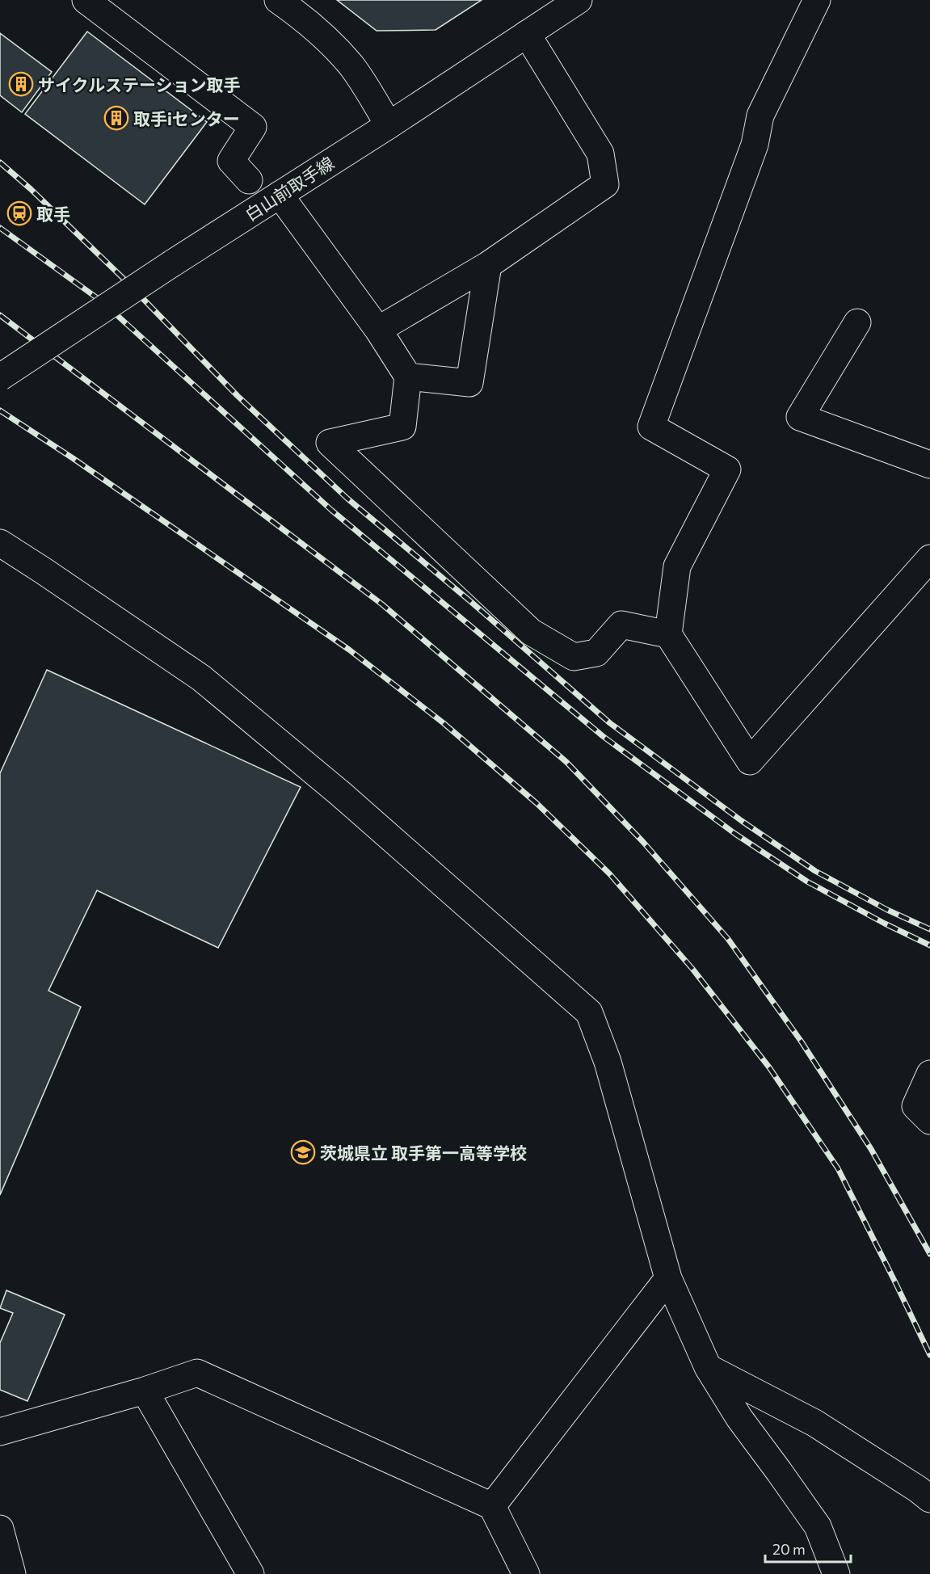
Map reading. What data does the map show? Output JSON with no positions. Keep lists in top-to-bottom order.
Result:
{
  "streets": {
    "street": ["白山前取手線"]
  },
  "places": {
    "building": ["サイクルステーション取手", "取手iセンター"],
    "station": ["取手"],
    "school or university": ["茨城県立 取手第一高等学校"]
  },
  "scale_bar": "20 m"
}
